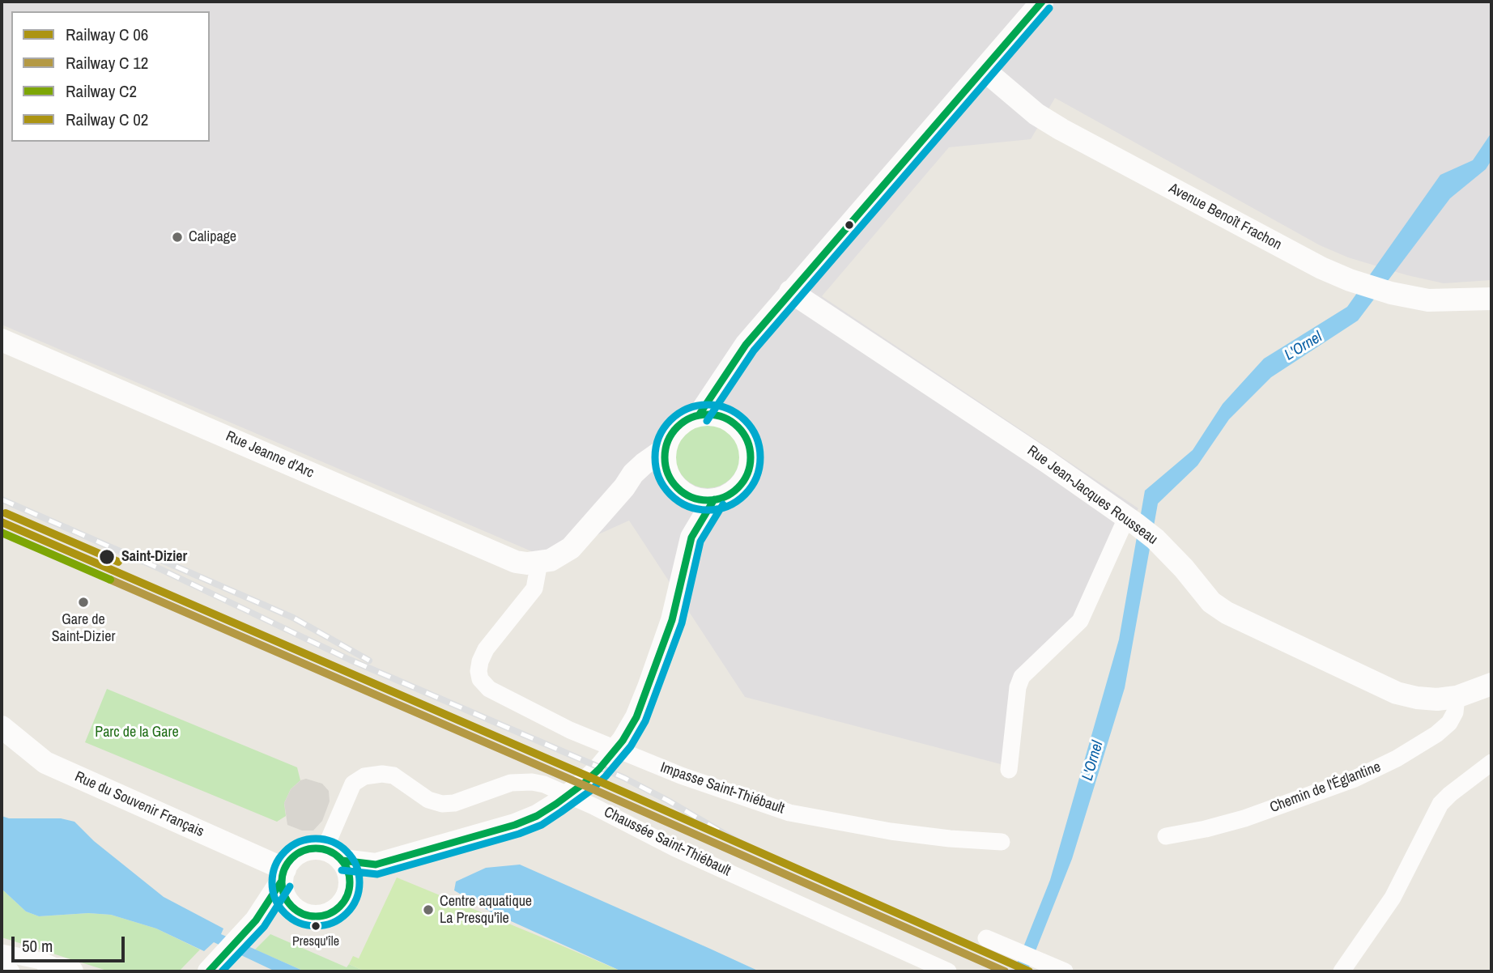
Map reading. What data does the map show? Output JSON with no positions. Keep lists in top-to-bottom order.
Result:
{
  "streets": {
    "main road": [
      "Avenue Benoît Frachon",
      "Rue Jeanne d'Arc",
      "Rue Jean-Jacques Rousseau",
      "Rue du Souvenir Français"
    ],
    "street": ["Chemin de l'Églantine", "Impasse Saint-Thiébault", "Chaussée Saint-Thiébault"]
  },
  "crossings": [
    ["Rue Jeanne d'Arc", "Impasse Saint-Thiébault"],
    ["Rue Jean-Jacques Rousseau", "Chemin de l'Églantine"],
    ["Rue du Souvenir Français", "Chaussée Saint-Thiébault"]
  ],
  "water": ["L'Ornel"],
  "parks": ["Parc de la Gare"],
  "places": [
    "Calipage",
    "Saint-Dizier",
    "Gare de Saint-Dizier",
    "Centre aquatique La Presqu'île",
    "Presqu'île"
  ],
  "lines": ["rail line C2"],
  "legend": [
    "Railway C 06",
    "Railway C 12",
    "Railway C2",
    "Railway C 02"
  ],
  "scale_bar": "50 m"
}
